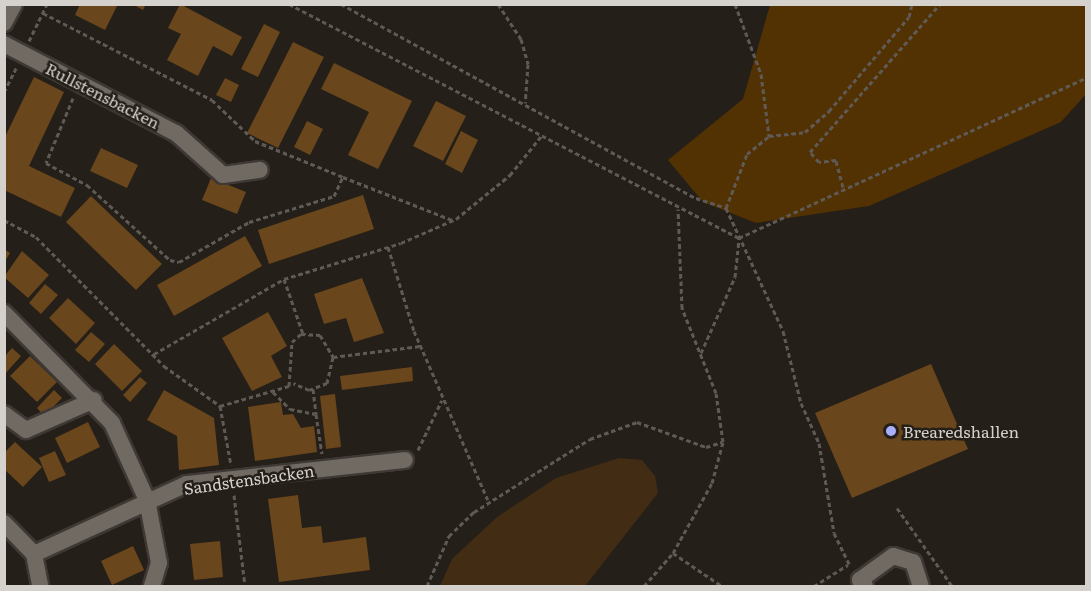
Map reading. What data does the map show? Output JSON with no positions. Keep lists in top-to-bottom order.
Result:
{
  "streets": {
    "street": ["Rullstensbacken", "Sandstensbacken"]
  },
  "places": ["Brearedshallen"]
}
